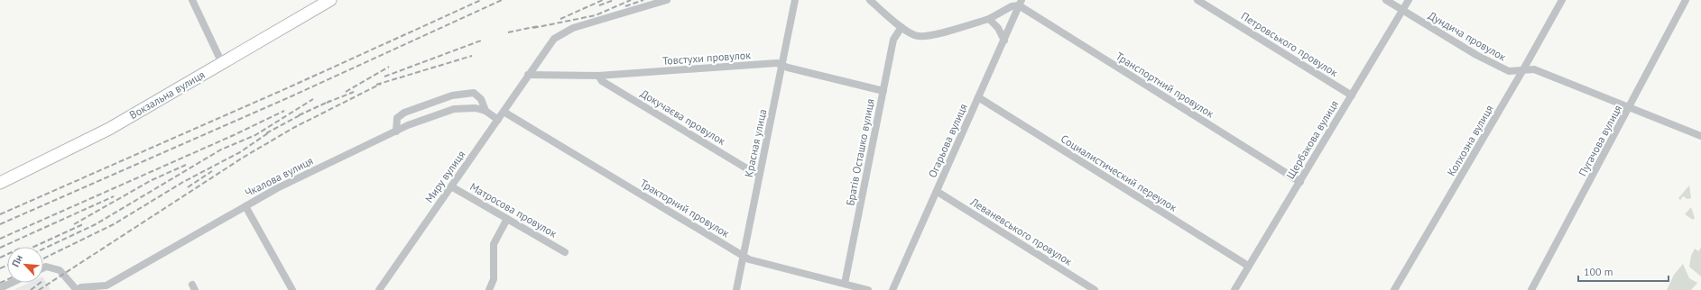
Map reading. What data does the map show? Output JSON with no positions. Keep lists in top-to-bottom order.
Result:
{
  "streets": {
    "main road": ["Вокзальна вулиця"],
    "street": [
      "Дундича провулок",
      "Петровського провулок",
      "Товстухи провулок",
      "Транспортний провулок",
      "Докучаєва провулок",
      "Щербакова вулиця",
      "Огарьова вулиця",
      "Колхозна вулиця",
      "Пугачова вулиця",
      "Красная улица",
      "Братів Осташко вулиця",
      "Социалистический переулок",
      "Чкалова вулиця",
      "Миру вулиця",
      "Тракторний провулок",
      "Матросова провулок",
      "Леваневського провулок"
    ]
  },
  "crossings": [
    ["Дундича провулок", "Щербакова вулиця"],
    ["Дундича провулок", "Колхозна вулиця"],
    ["Дундича провулок", "Пугачова вулиця"],
    ["Петровського провулок", "Щербакова вулиця"],
    ["Товстухи провулок", "Докучаєва провулок"],
    ["Товстухи провулок", "Красная улица"],
    ["Товстухи провулок", "Братів Осташко вулиця"],
    ["Товстухи провулок", "Миру вулиця"],
    ["Транспортний провулок", "Щербакова вулиця"],
    ["Транспортний провулок", "Огарьова вулиця"],
    ["Докучаєва провулок", "Красная улица"],
    ["Щербакова вулиця", "Социалистический переулок"],
    ["Огарьова вулиця", "Социалистический переулок"],
    ["Огарьова вулиця", "Леваневського провулок"],
    ["Красная улица", "Тракторний провулок"],
    ["Братів Осташко вулиця", "Тракторний провулок"],
    ["Чкалова вулиця", "Миру вулиця"],
    ["Миру вулиця", "Тракторний провулок"],
    ["Миру вулиця", "Матросова провулок"]
  ],
  "scale_bar": "100 m",
  "north": "top left"
}
